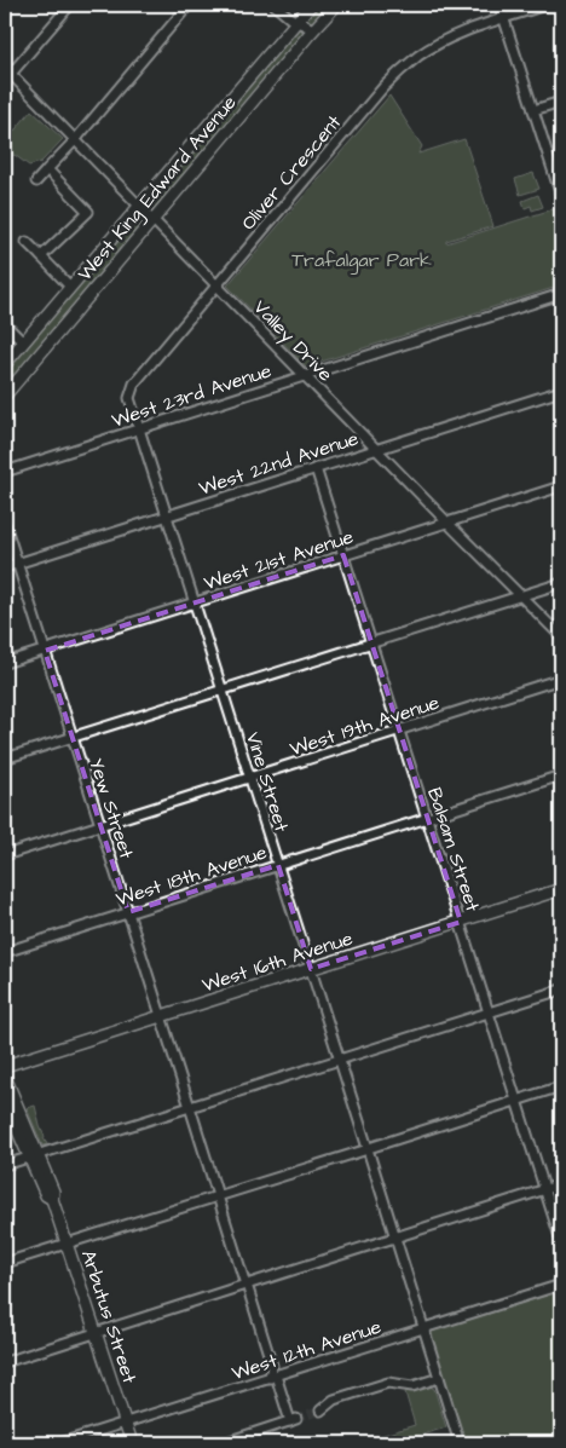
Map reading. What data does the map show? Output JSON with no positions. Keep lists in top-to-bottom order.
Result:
{
  "streets": {
    "main road": ["West King Edward Avenue", "West 16th Avenue", "Arbutus Street"],
    "street": [
      "Oliver Crescent",
      "Valley Drive",
      "West 23rd Avenue",
      "West 22nd Avenue",
      "West 21st Avenue",
      "West 19th Avenue",
      "Vine Street",
      "Yew Street",
      "Balsam Street",
      "West 18th Avenue",
      "West 12th Avenue"
    ]
  },
  "crossings": [
    ["Oliver Crescent", "Valley Drive"],
    ["Oliver Crescent", "West 23rd Avenue"],
    ["Oliver Crescent", "Vine Street"],
    ["West King Edward Avenue", "Valley Drive"],
    ["Valley Drive", "West 23rd Avenue"],
    ["Valley Drive", "West 22nd Avenue"],
    ["Valley Drive", "West 21st Avenue"],
    ["West 23rd Avenue", "Vine Street"],
    ["West 22nd Avenue", "Vine Street"],
    ["West 22nd Avenue", "Yew Street"],
    ["West 22nd Avenue", "Balsam Street"],
    ["West 21st Avenue", "Vine Street"],
    ["West 21st Avenue", "Yew Street"],
    ["West 21st Avenue", "Balsam Street"],
    ["West 19th Avenue", "Vine Street"],
    ["West 19th Avenue", "Yew Street"],
    ["West 19th Avenue", "Balsam Street"],
    ["Vine Street", "West 18th Avenue"],
    ["Vine Street", "West 16th Avenue"],
    ["Vine Street", "West 12th Avenue"],
    ["Yew Street", "West 18th Avenue"],
    ["Yew Street", "West 16th Avenue"],
    ["Yew Street", "West 12th Avenue"],
    ["Balsam Street", "West 18th Avenue"],
    ["Balsam Street", "West 16th Avenue"],
    ["Arbutus Street", "West 12th Avenue"]
  ],
  "parks": ["Trafalgar Park"]
}
